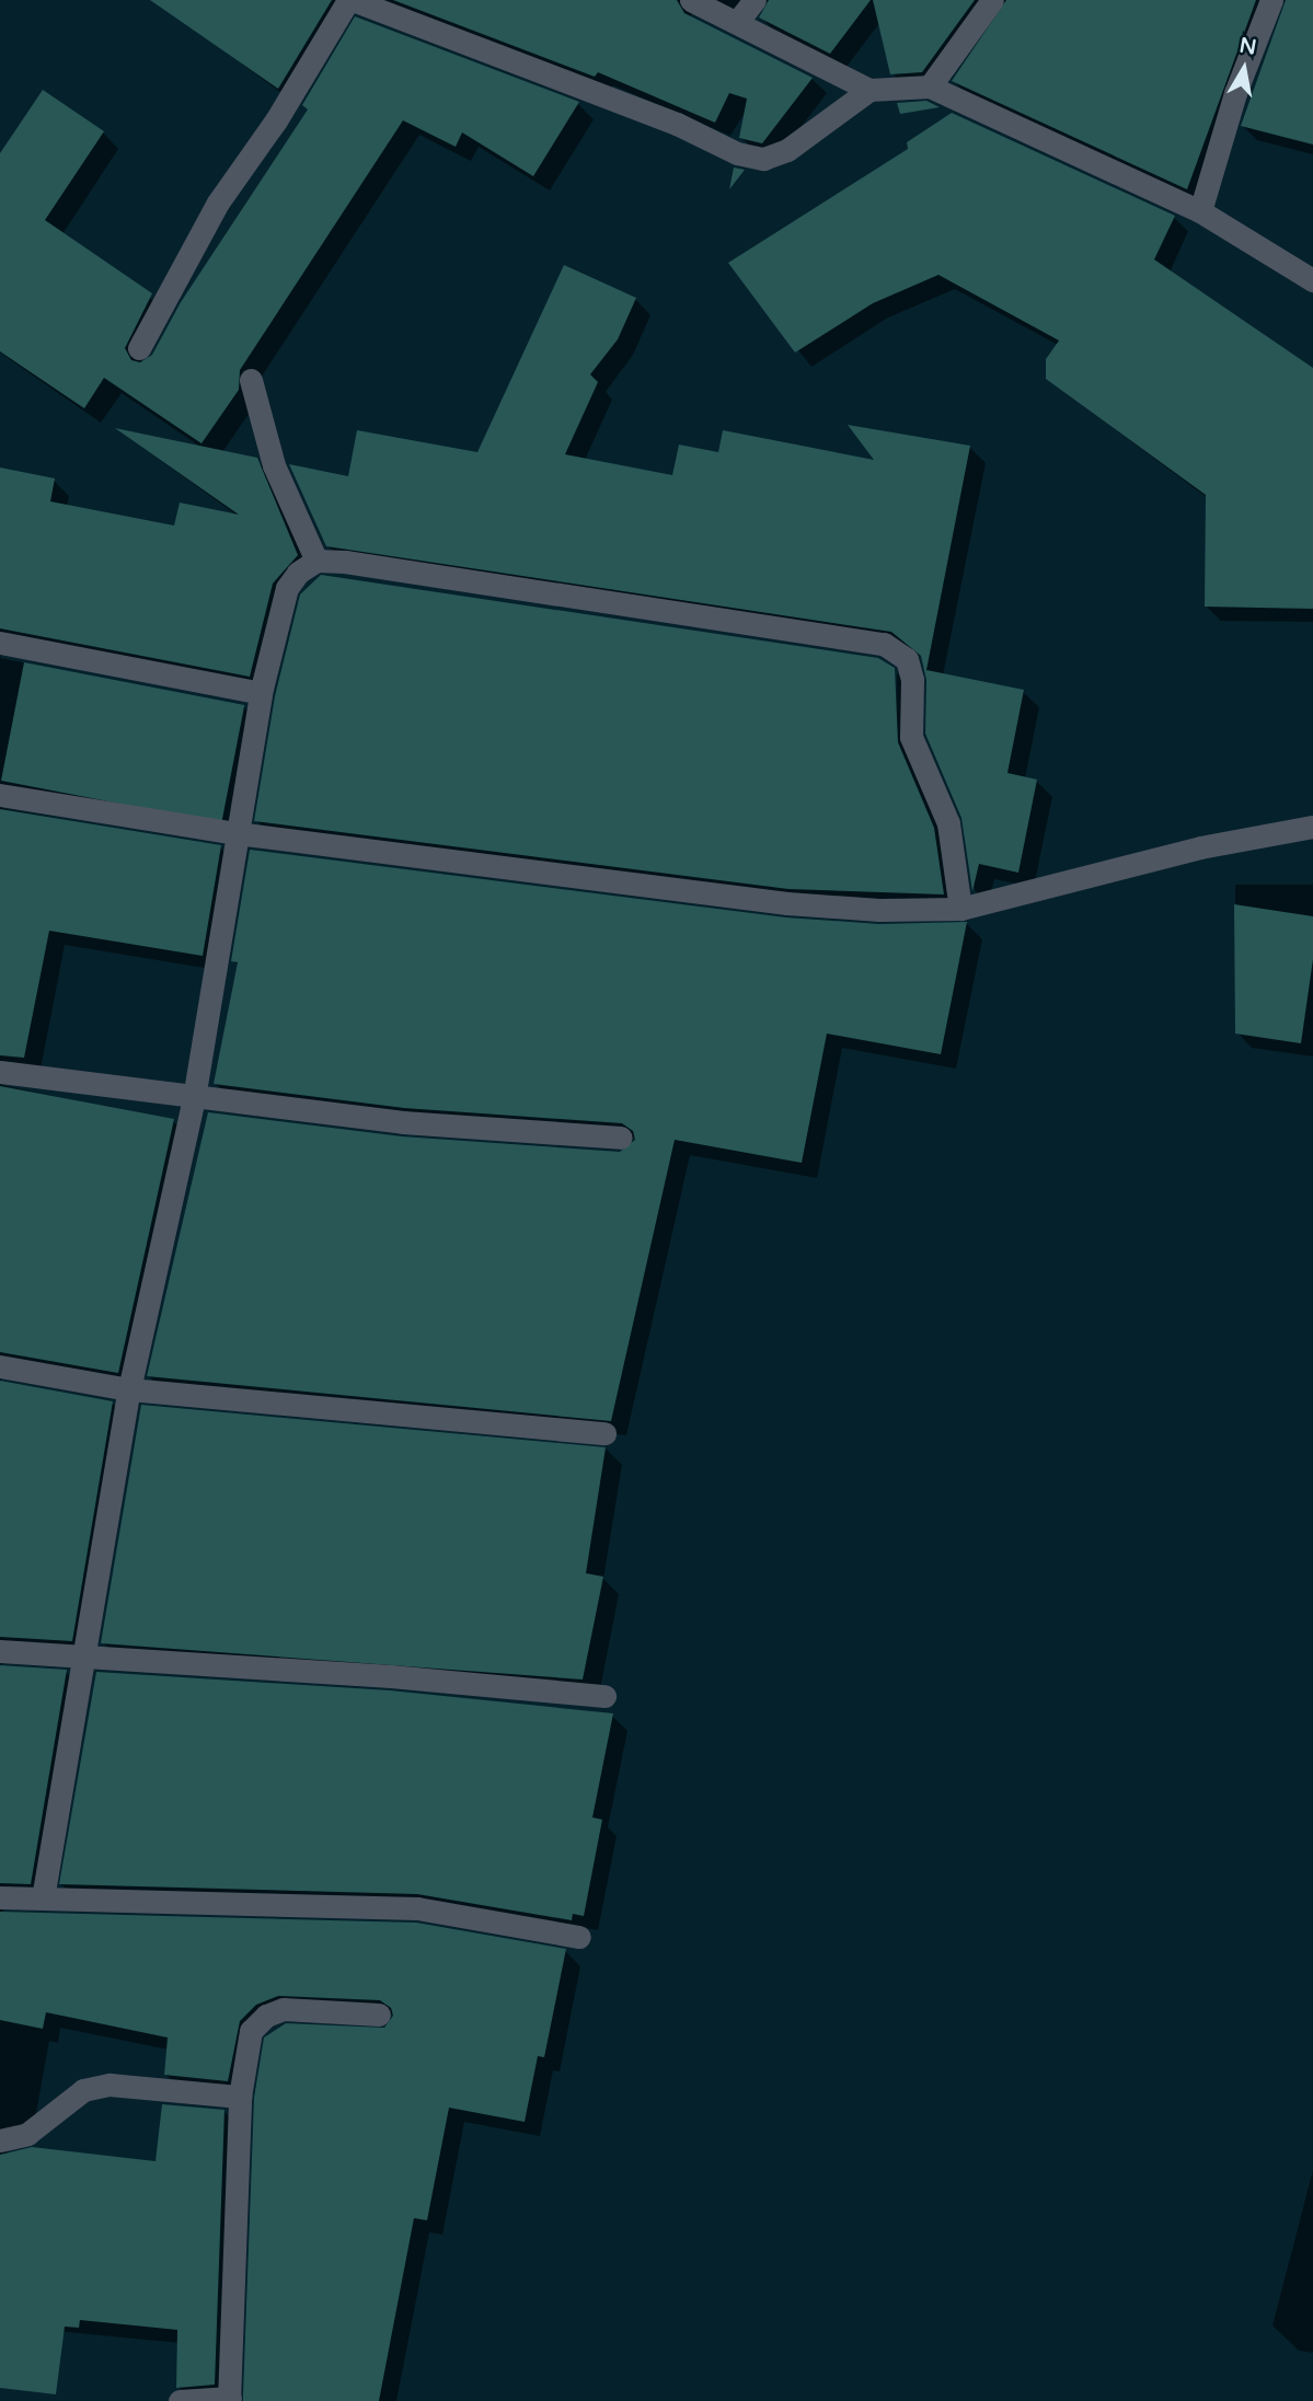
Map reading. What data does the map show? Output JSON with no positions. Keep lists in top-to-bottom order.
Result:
{
  "north": "top"
}
